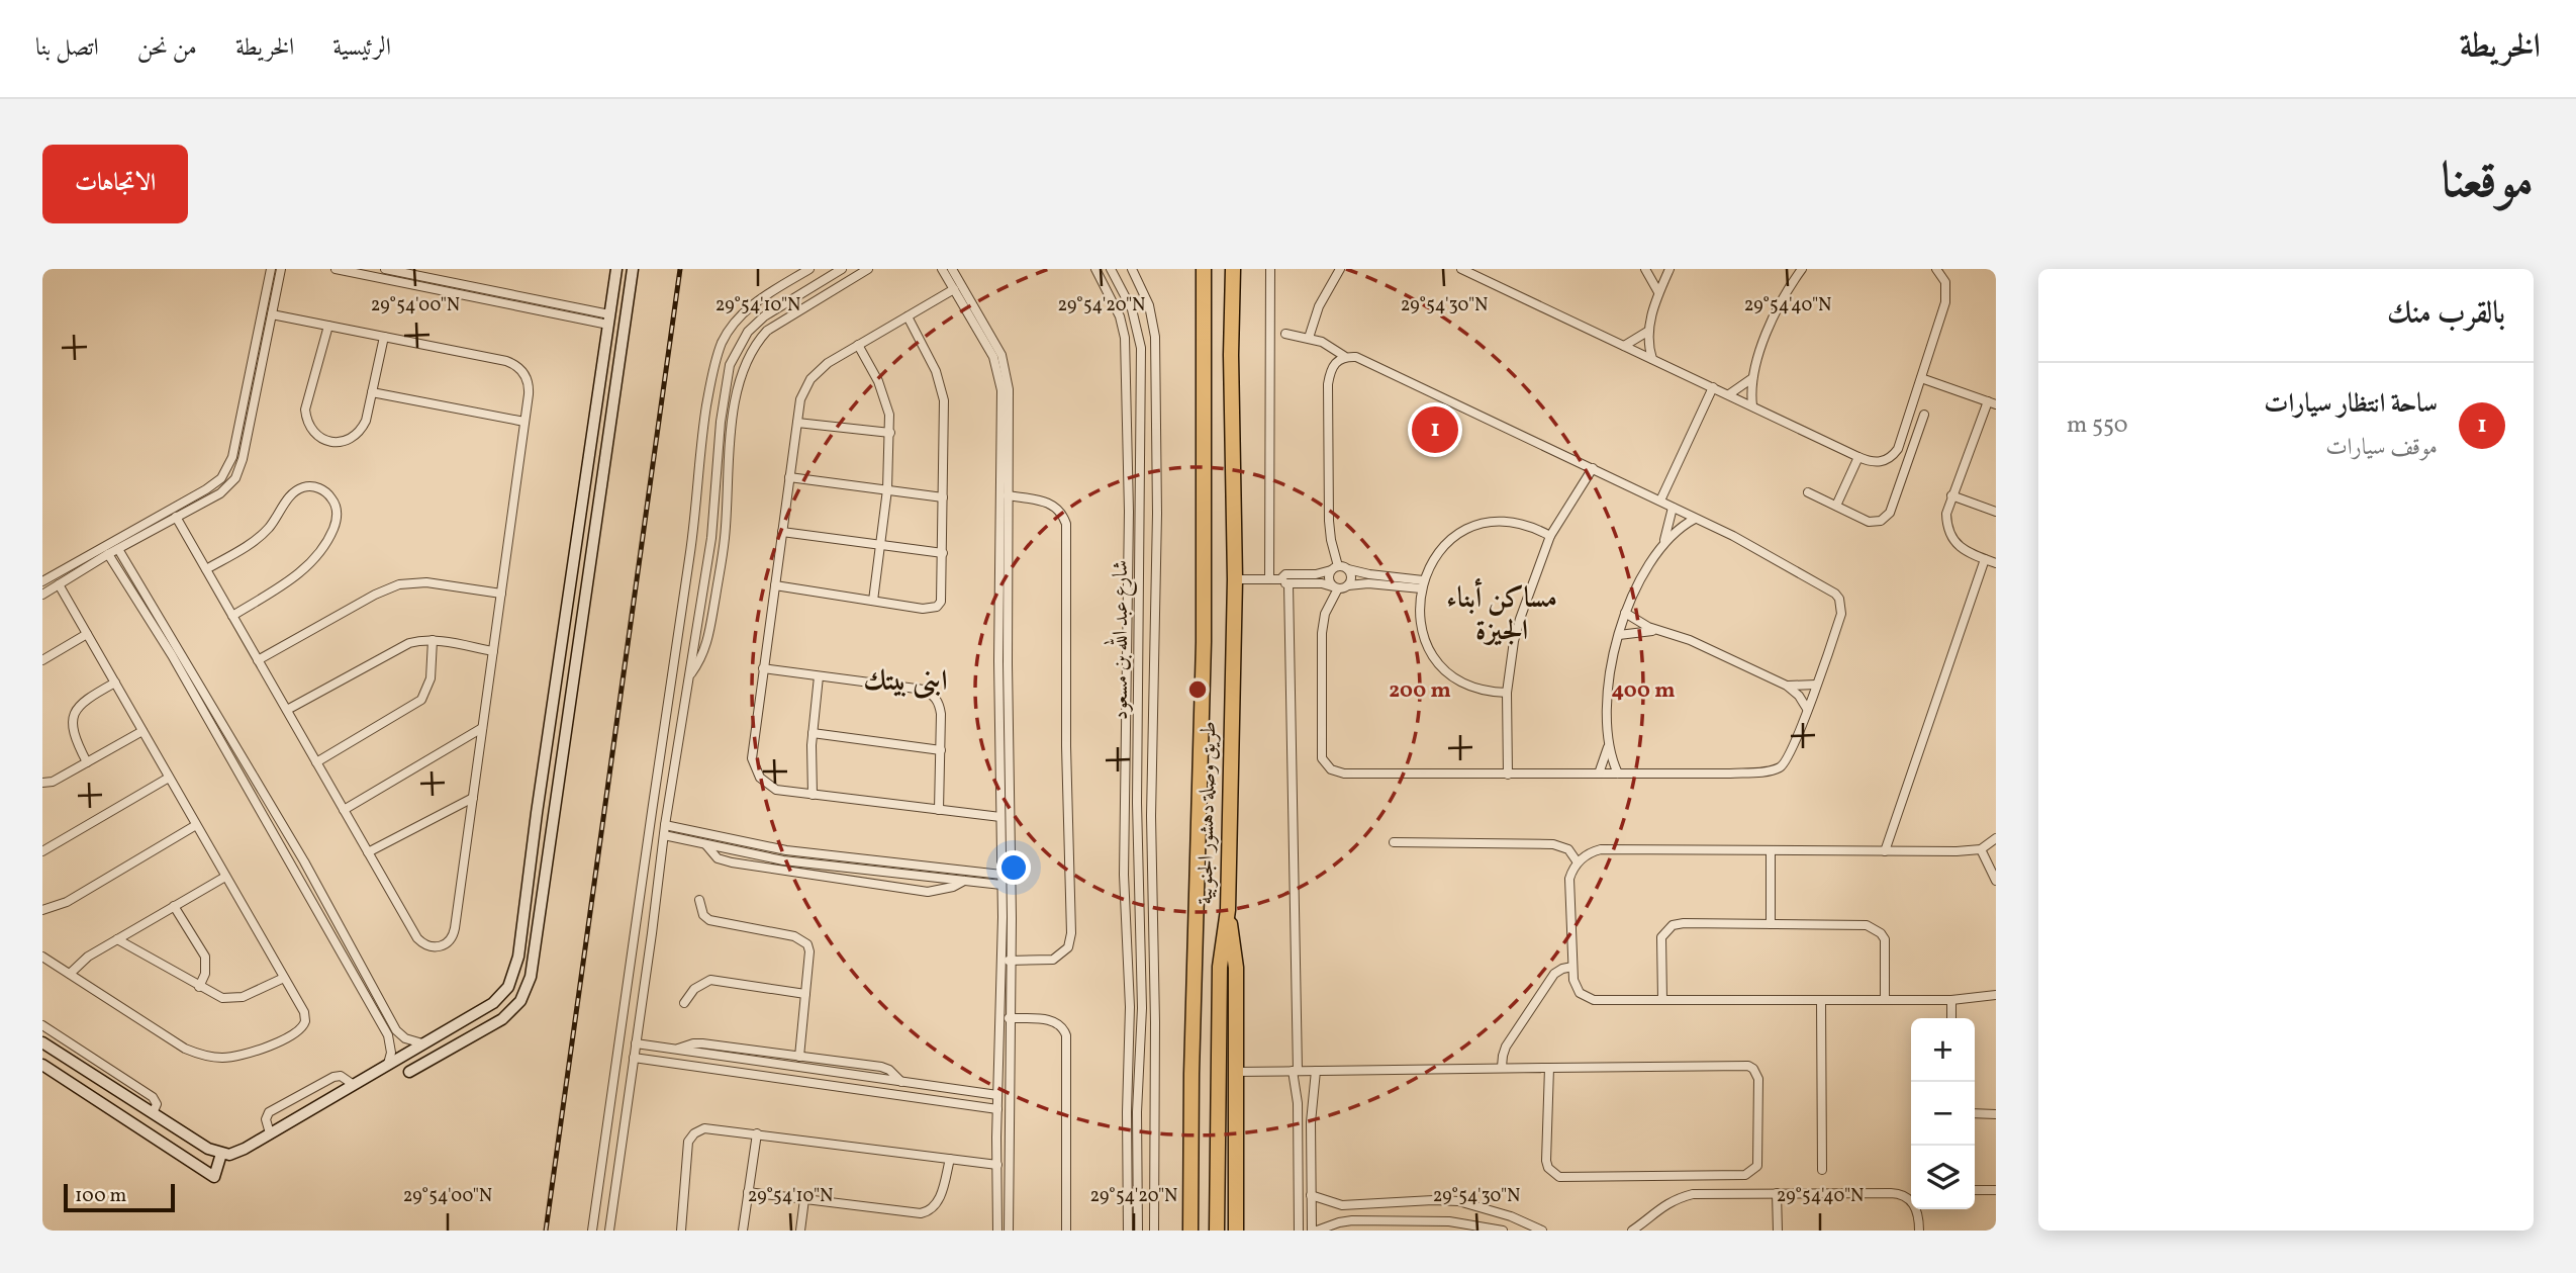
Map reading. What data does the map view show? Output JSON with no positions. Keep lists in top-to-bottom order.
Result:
{
  "streets": {
    "highway": ["طريق وصلة دهشور الجنوبية"],
    "street": ["شارع عبد الله بن مسعود"]
  },
  "districts": ["مساكن أبناء الجيزة", "ابنى بيتك"],
  "scale_bar": "100 m",
  "page": {
    "header": "الخريطة",
    "nav": [
      "الرئيسية",
      "الخريطة",
      "من نحن",
      "اتصل بنا"
    ],
    "title": "موقعنا",
    "buttons": "الاتجاهات",
    "heading": "بالقرب منك",
    "list": [
      {
        "mark": "1",
        "name": "ساحة انتظار سيارات",
        "note": "موقف سيارات",
        "value": "550 m"
      }
    ],
    "pins": "1",
    "map_buttons": ["+", "−"],
    "scale": "100 m"
  },
  "coordinates": [
    "29°54'00\"N",
    "29°54'10\"N",
    "29°54'20\"N",
    "29°54'30\"N",
    "29°54'40\"N"
  ],
  "rings": ["200 m", "400 m"]
}
